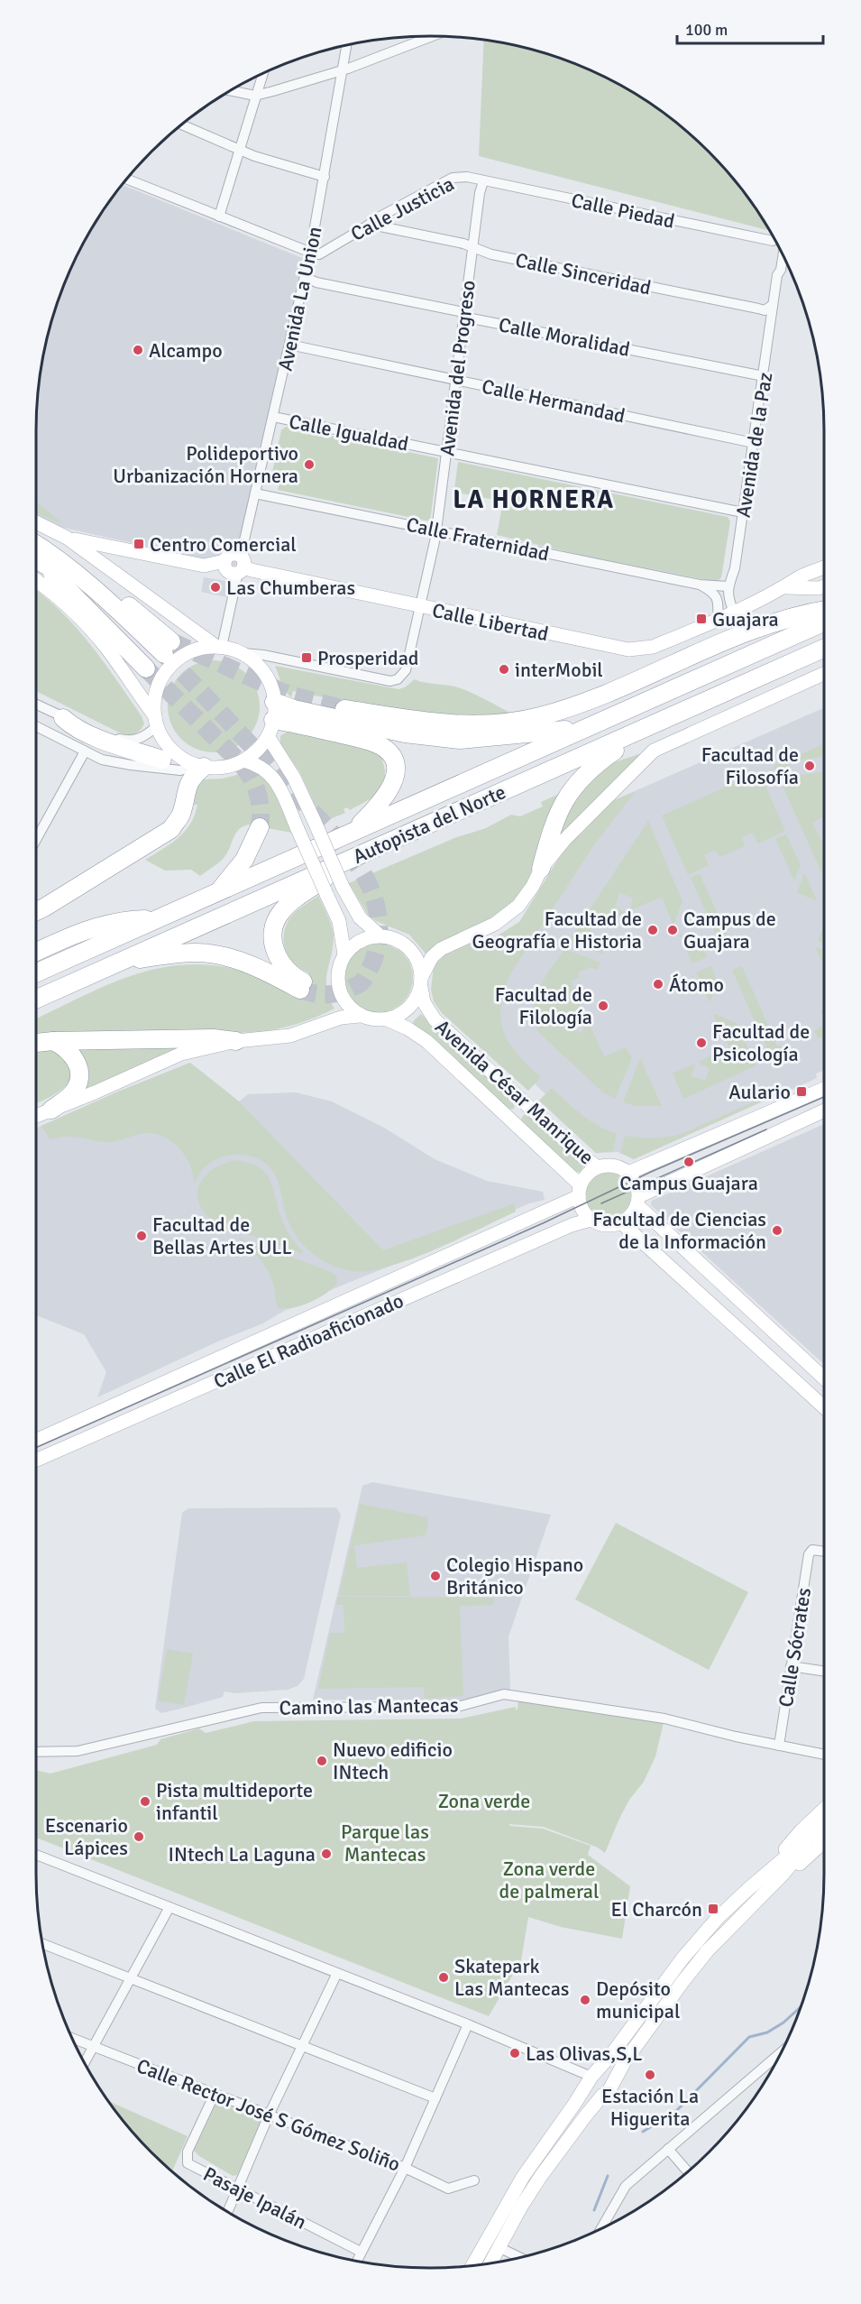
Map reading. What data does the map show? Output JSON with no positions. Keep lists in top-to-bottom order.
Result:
{
  "streets": {
    "highway": ["Autopista del Norte"],
    "street": [
      "Calle Justicia",
      "Calle Piedad",
      "Calle Sinceridad",
      "Avenida La Union",
      "Calle Moralidad",
      "Avenida del Progreso",
      "Calle Hermandad",
      "Calle Igualdad",
      "Avenida de la Paz",
      "Calle Fraternidad",
      "Calle Libertad",
      "Avenida César Manrique",
      "Calle El Radioaficionado",
      "Calle Sócrates",
      "Camino las Mantecas",
      "Calle Rector José S Gómez Soliño",
      "Pasaje Ipalán"
    ]
  },
  "crossings": [
    ["Calle Justicia", "Calle Piedad"],
    ["Calle Justicia", "Calle Sinceridad"],
    ["Calle Justicia", "Avenida La Union"],
    ["Calle Piedad", "Avenida del Progreso"],
    ["Calle Sinceridad", "Avenida del Progreso"],
    ["Calle Sinceridad", "Avenida de la Paz"],
    ["Avenida La Union", "Calle Moralidad"],
    ["Avenida La Union", "Avenida del Progreso"],
    ["Avenida La Union", "Calle Hermandad"],
    ["Avenida La Union", "Calle Igualdad"],
    ["Avenida La Union", "Calle Fraternidad"],
    ["Avenida La Union", "Calle Libertad"],
    ["Calle Moralidad", "Avenida del Progreso"],
    ["Calle Moralidad", "Avenida de la Paz"],
    ["Avenida del Progreso", "Calle Hermandad"],
    ["Avenida del Progreso", "Calle Igualdad"],
    ["Avenida del Progreso", "Calle Fraternidad"],
    ["Avenida del Progreso", "Calle Libertad"],
    ["Calle Hermandad", "Avenida de la Paz"],
    ["Calle Igualdad", "Avenida de la Paz"],
    ["Avenida de la Paz", "Calle Fraternidad"],
    ["Avenida César Manrique", "Calle El Radioaficionado"],
    ["Calle Sócrates", "Camino las Mantecas"],
    ["Calle Rector José S Gómez Soliño", "Pasaje Ipalán"]
  ],
  "districts": ["LA HORNERA"],
  "parks": ["Zona verde", "Parque las Mantecas", "Zona verde de palmeral"],
  "places": {
    "other": [
      "Alcampo",
      "Polideportivo Urbanización Hornera",
      "Las Chumberas",
      "interMobil",
      "Facultad de Filosofía",
      "Facultad de Geografía e Historia",
      "Campus de Guajara",
      "Átomo",
      "Facultad de Filología",
      "Facultad de Psicología",
      "Campus Guajara",
      "Facultad de Ciencias de la Información",
      "Facultad de Bellas Artes ULL",
      "Colegio Hispano Británico",
      "Nuevo edificio INtech",
      "Pista multideporte infantil",
      "Escenario Lápices",
      "INtech La Laguna",
      "Skatepark Las Mantecas",
      "Depósito municipal",
      "Las Olivas,S,L",
      "Estación La Higuerita"
    ],
    "transit": [
      "Centro Comercial",
      "Guajara",
      "Prosperidad",
      "Aulario",
      "El Charcón"
    ]
  },
  "scale_bar": "100 m"
}
